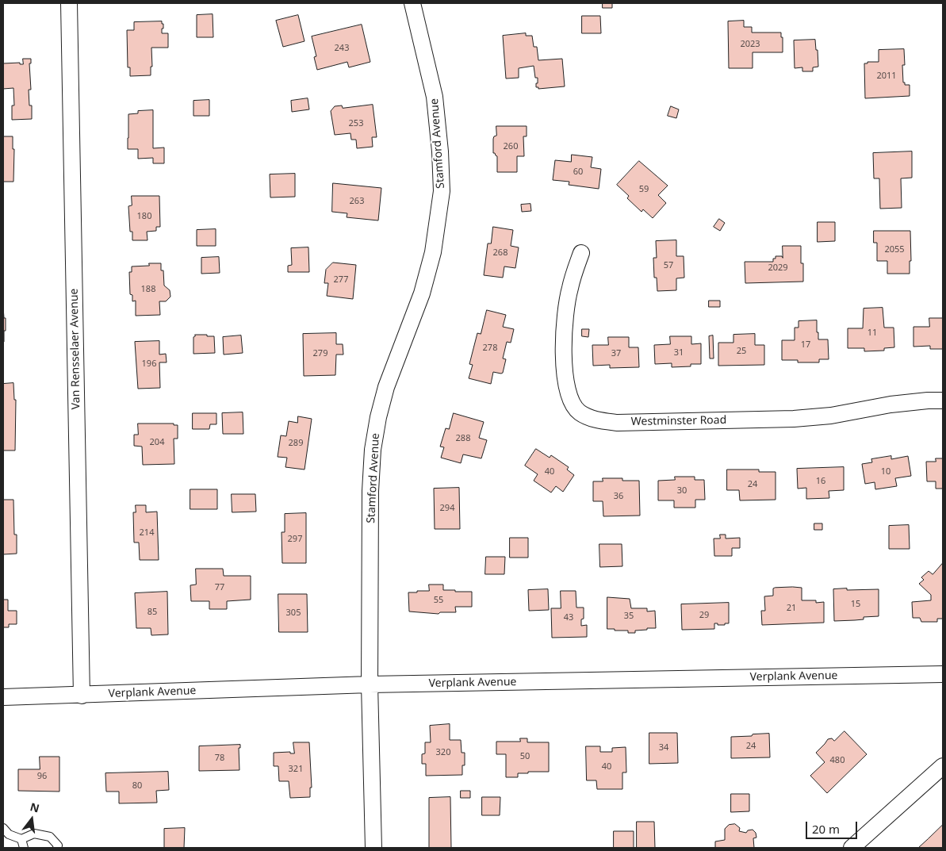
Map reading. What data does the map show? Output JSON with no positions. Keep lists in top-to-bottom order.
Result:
{
  "streets": {
    "street": [
      "Stamford Avenue",
      "Van Rensselaer Avenue",
      "Westminster Road",
      "Verplank Avenue"
    ]
  },
  "crossings": [
    ["Stamford Avenue", "Verplank Avenue"],
    ["Van Rensselaer Avenue", "Verplank Avenue"]
  ],
  "house_numbers": [
    "2023",
    "243",
    "2011",
    "253",
    "260",
    "60",
    "59",
    "263",
    "180",
    "2055",
    "268",
    "57",
    "2029",
    "277",
    "188",
    "11",
    "17",
    "278",
    "25",
    "31",
    "279",
    "37",
    "196",
    "288",
    "204",
    "289",
    "40",
    "10",
    "16",
    "24",
    "30",
    "36",
    "294",
    "214",
    "297",
    "77",
    "55",
    "15",
    "21",
    "85",
    "305",
    "29",
    "35",
    "43",
    "24",
    "34",
    "320",
    "50",
    "78",
    "480",
    "40",
    "321",
    "96",
    "80"
  ],
  "scale_bar": "20 m",
  "north": "top"
}
